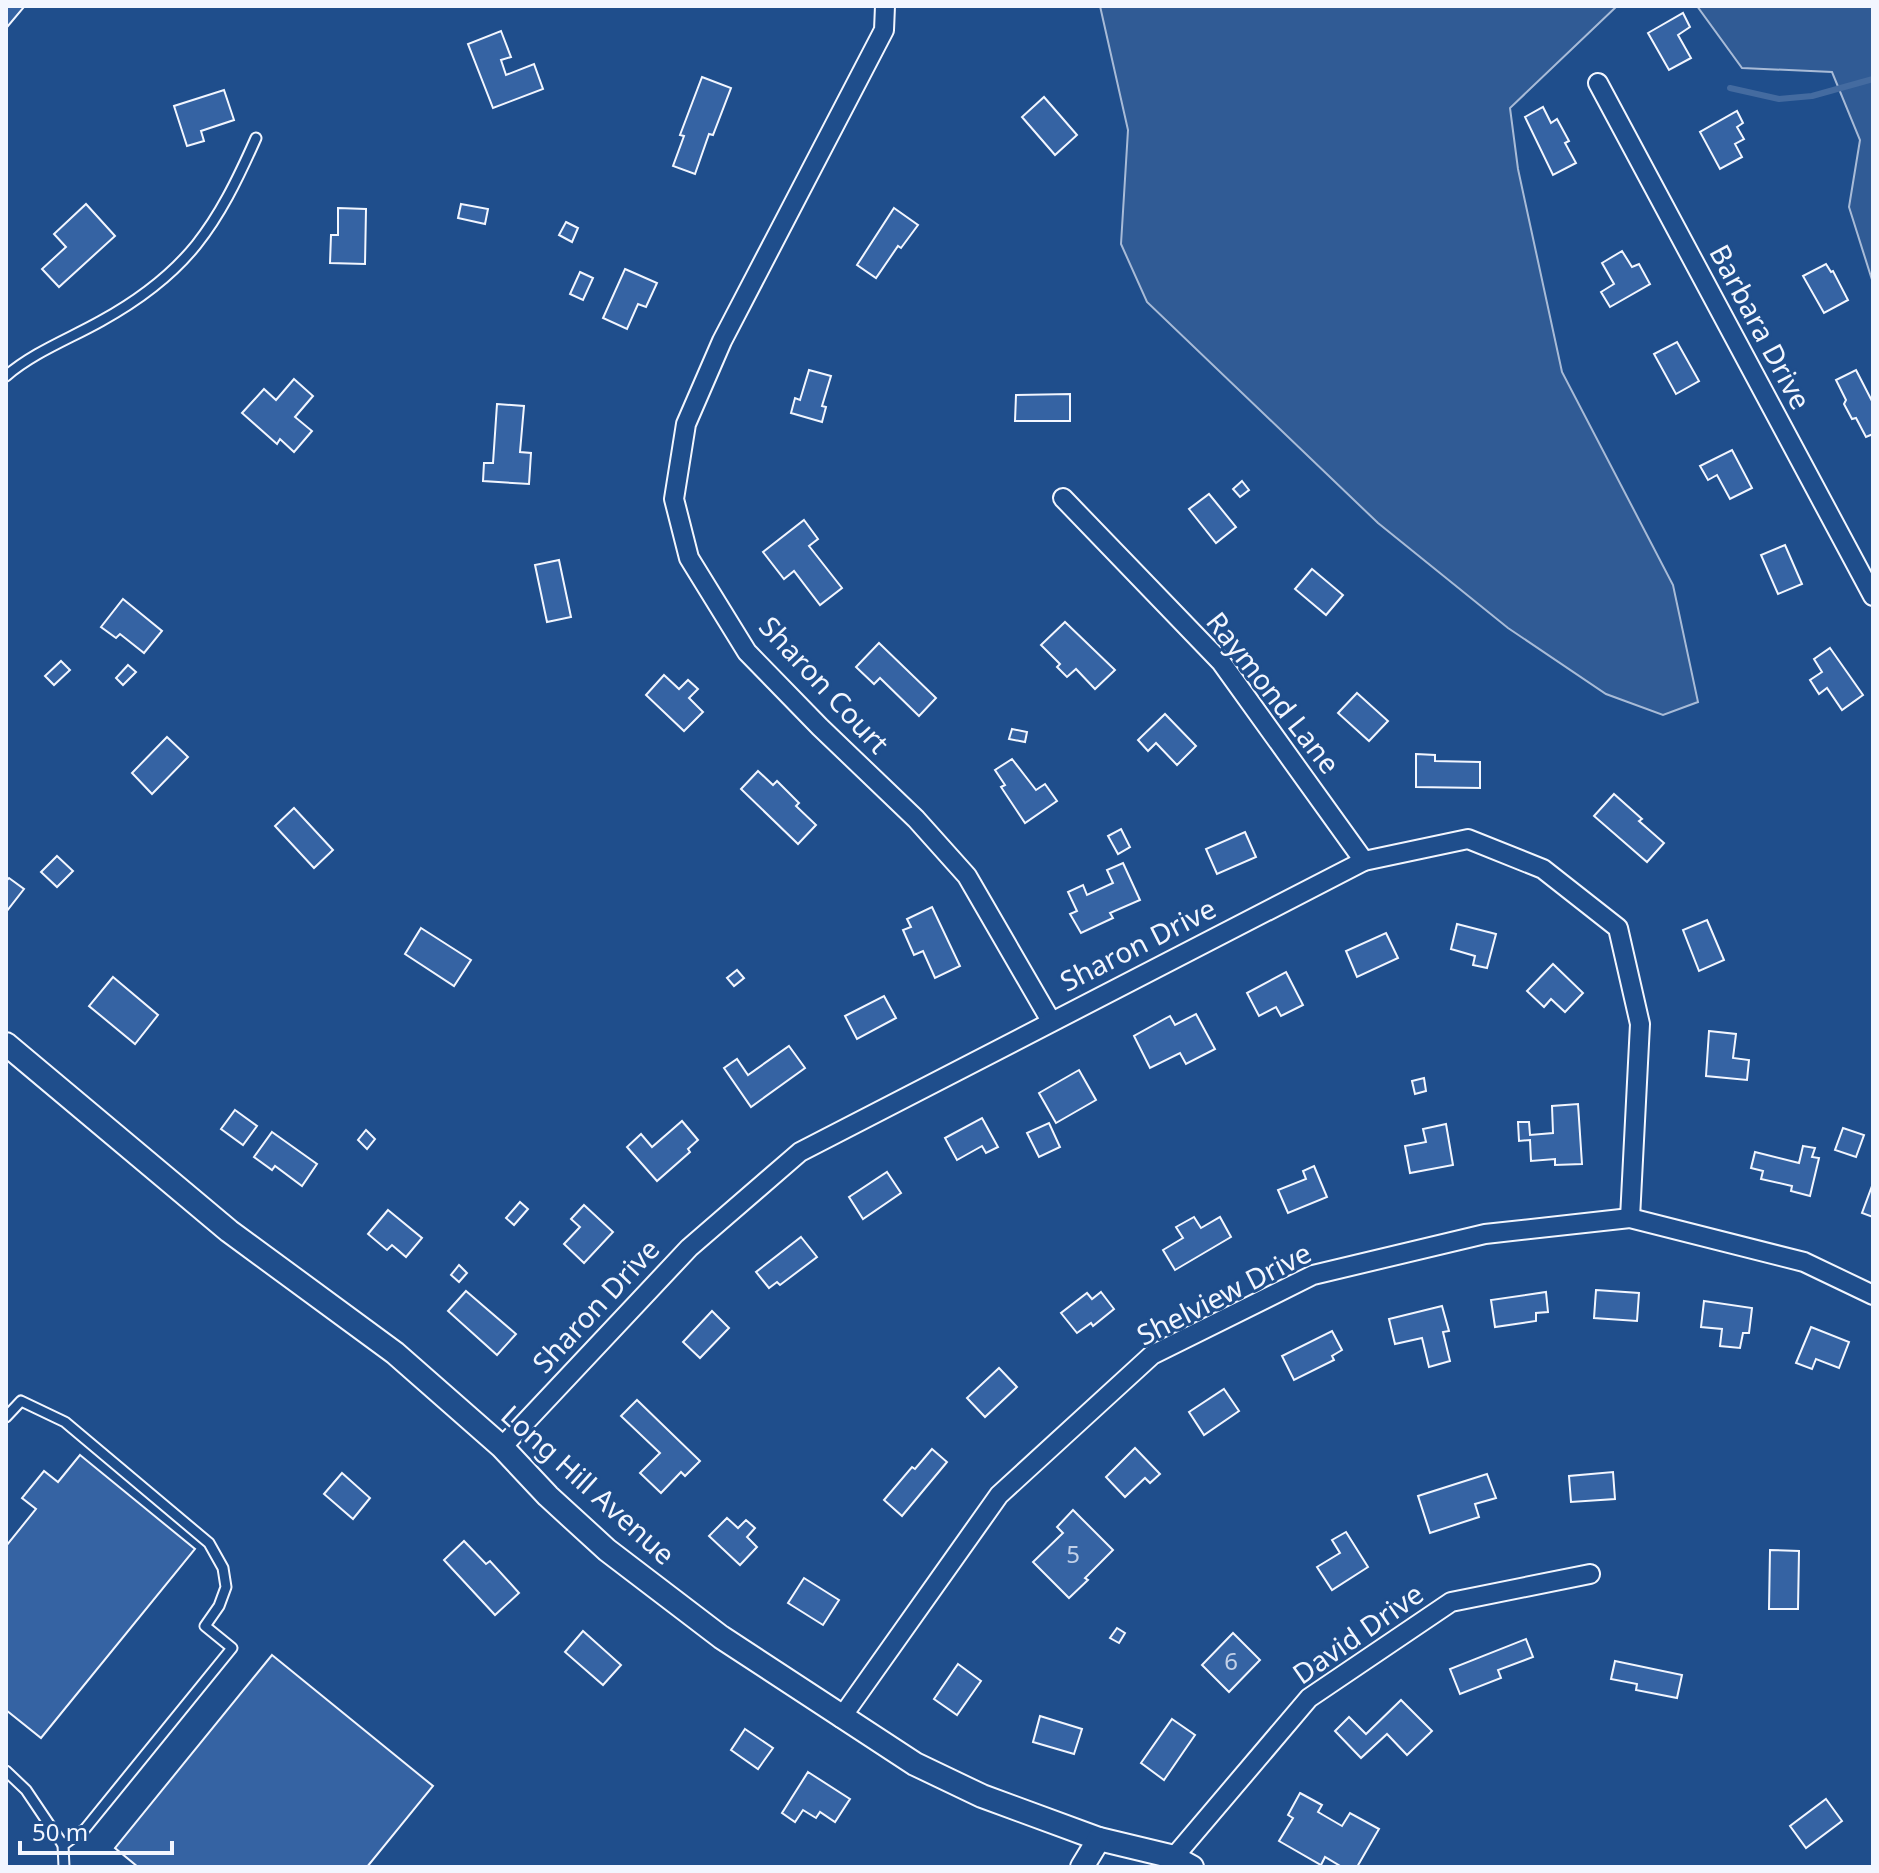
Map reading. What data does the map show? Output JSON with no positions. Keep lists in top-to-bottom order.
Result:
{
  "streets": {
    "street": [
      "Barbara Drive",
      "Sharon Court",
      "Raymond Lane",
      "Sharon Drive",
      "Shelview Drive",
      "Long Hill Avenue",
      "David Drive"
    ]
  },
  "crossings": [
    ["Sharon Court", "Sharon Drive"],
    ["Raymond Lane", "Sharon Drive"],
    ["Sharon Drive", "Shelview Drive"],
    ["Sharon Drive", "Long Hill Avenue"],
    ["Shelview Drive", "Long Hill Avenue"],
    ["Long Hill Avenue", "David Drive"]
  ],
  "house_numbers": ["5", "6"],
  "scale_bar": "50 m"
}
